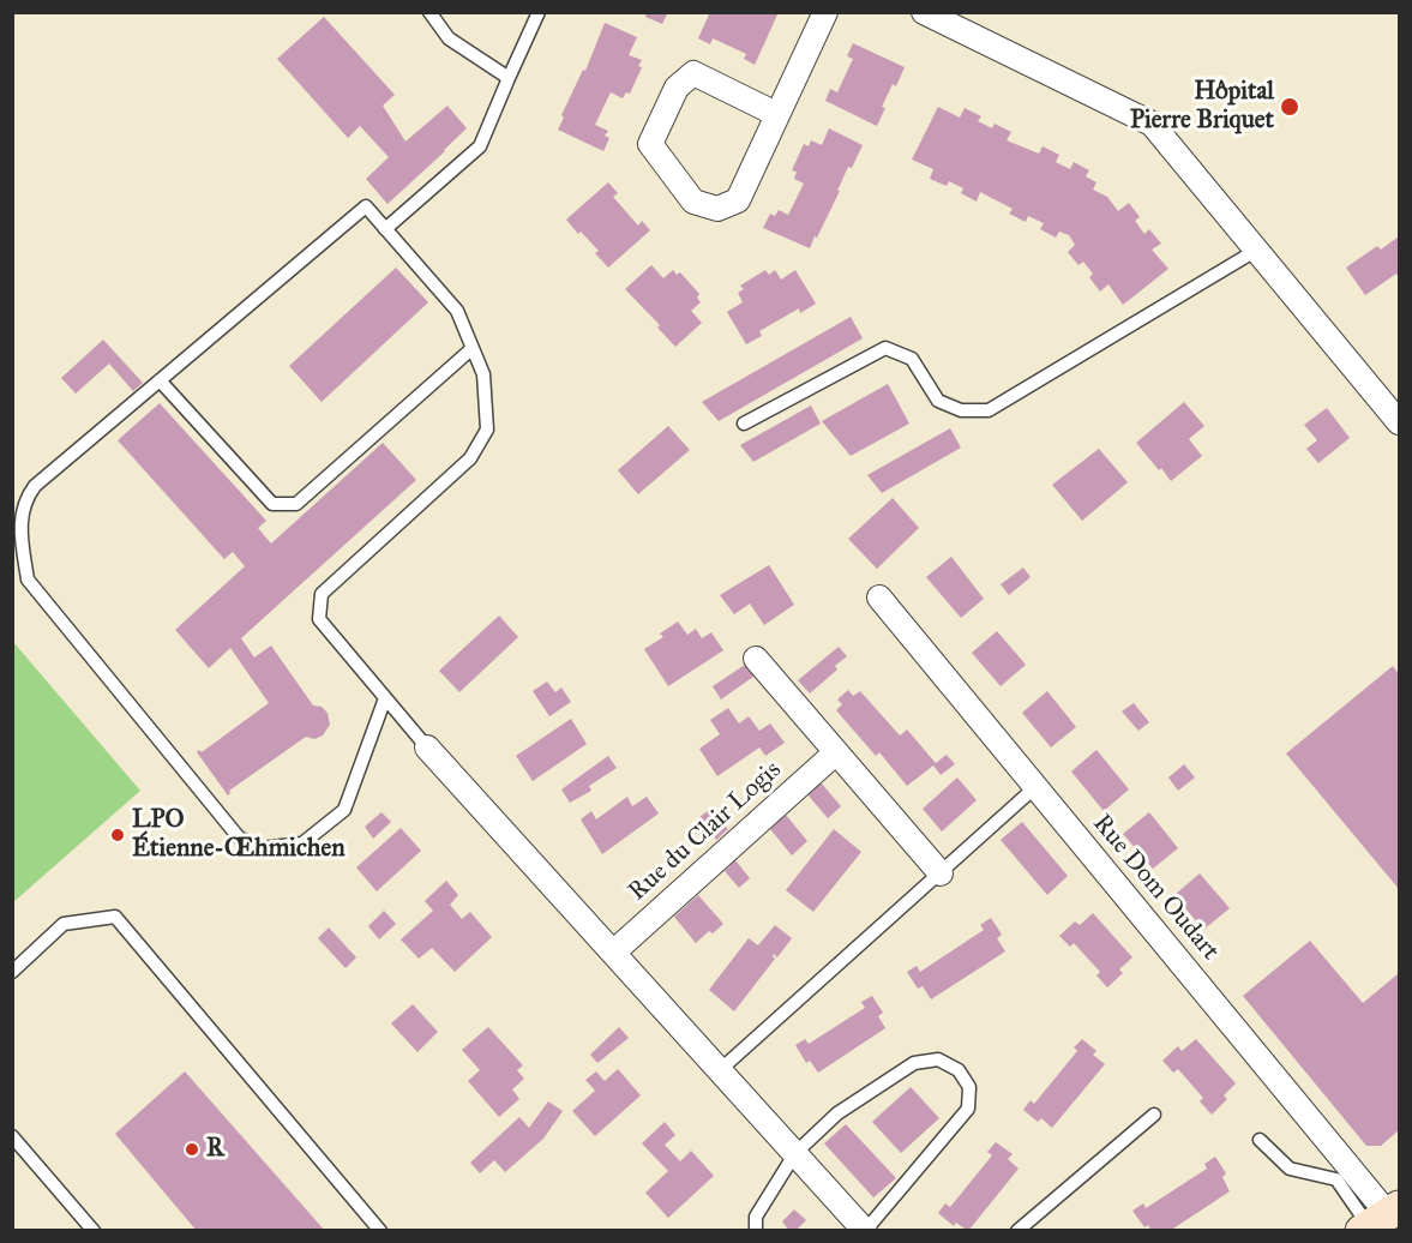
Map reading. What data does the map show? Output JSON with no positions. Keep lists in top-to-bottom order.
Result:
{
  "streets": {
    "street": ["Rue du Clair Logis", "Rue Dom Oudart"]
  },
  "places": ["Hôpital Pierre Briquet", "LPO Étienne-Œhmichen", "R"]
}
